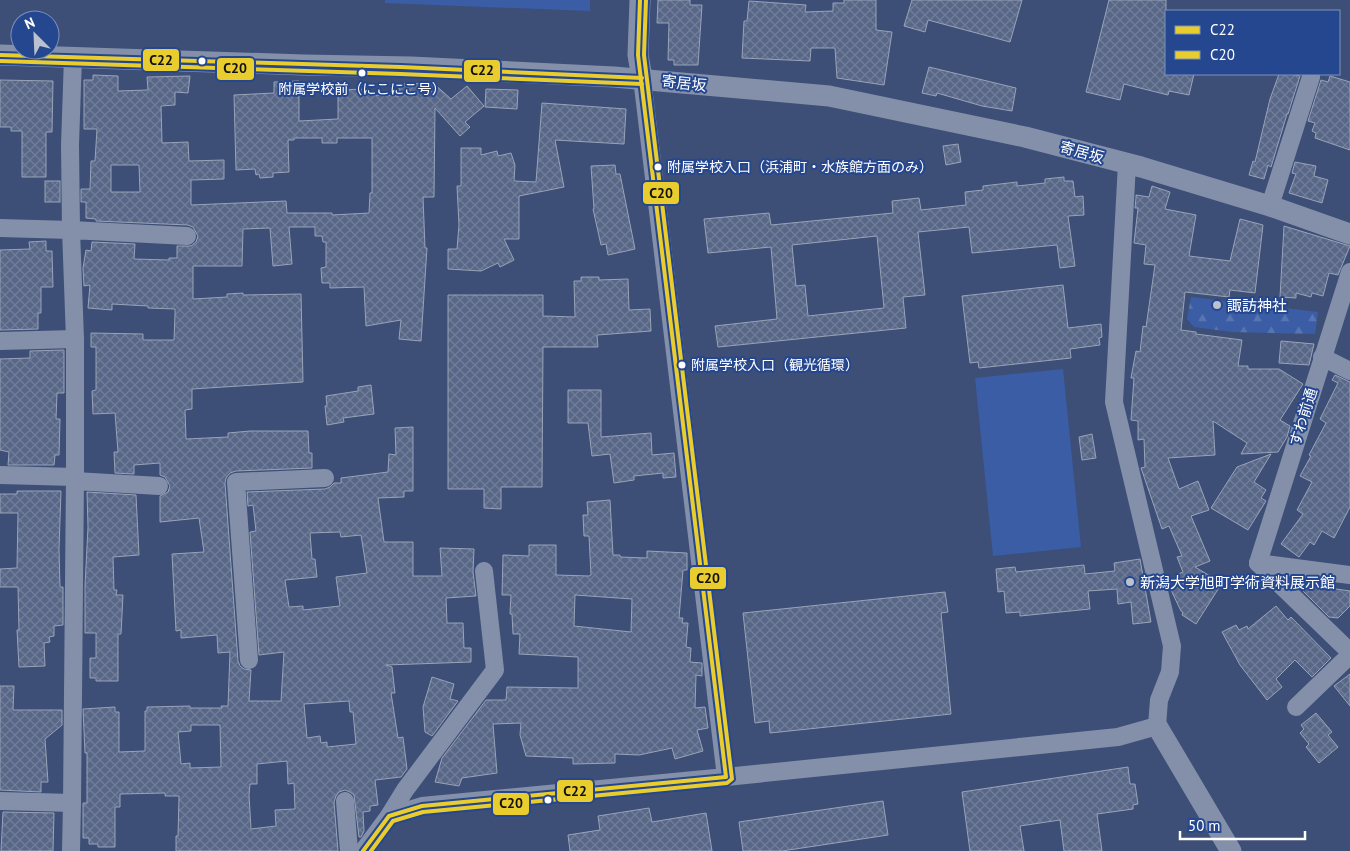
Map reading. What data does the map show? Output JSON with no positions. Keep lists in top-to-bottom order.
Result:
{
  "streets": {
    "street": ["寄居坂", "すわ前通"]
  },
  "places": [
    "附属学校前（にこにこ号）",
    "附属学校入口（浜浦町・水族館方面のみ）",
    "諏訪神社",
    "附属学校入口（観光循環）",
    "新潟大学旭町学術資料展示館"
  ],
  "lines": ["transit line C22", "transit line C20"],
  "legend": ["C22", "C20"],
  "scale_bar": "50 m",
  "north": "top left"
}
